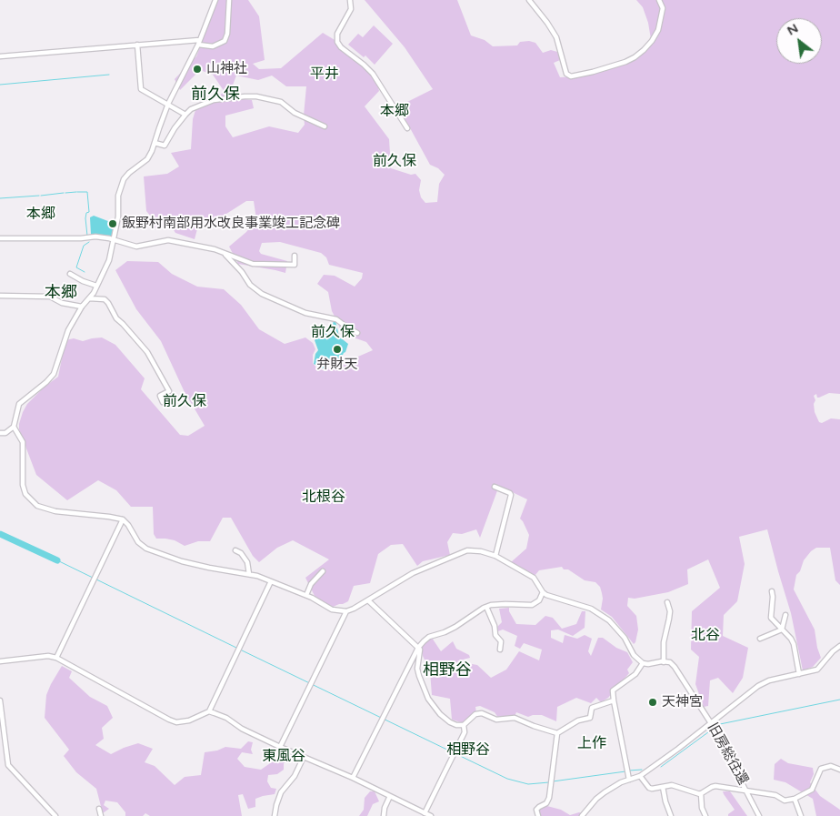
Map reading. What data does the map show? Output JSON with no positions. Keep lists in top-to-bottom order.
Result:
{
  "streets": {
    "street": ["旧房総往還"]
  },
  "districts": [
    "平井",
    "前久保",
    "本郷",
    "前久保",
    "本郷",
    "本郷",
    "前久保",
    "前久保",
    "北根谷",
    "北谷",
    "相野谷",
    "上作",
    "相野谷",
    "東風谷"
  ],
  "places": [
    "山神社",
    "飯野村南部用水改良事業竣工記念碑",
    "弁財天",
    "天神宮"
  ],
  "north": "top left"
}
